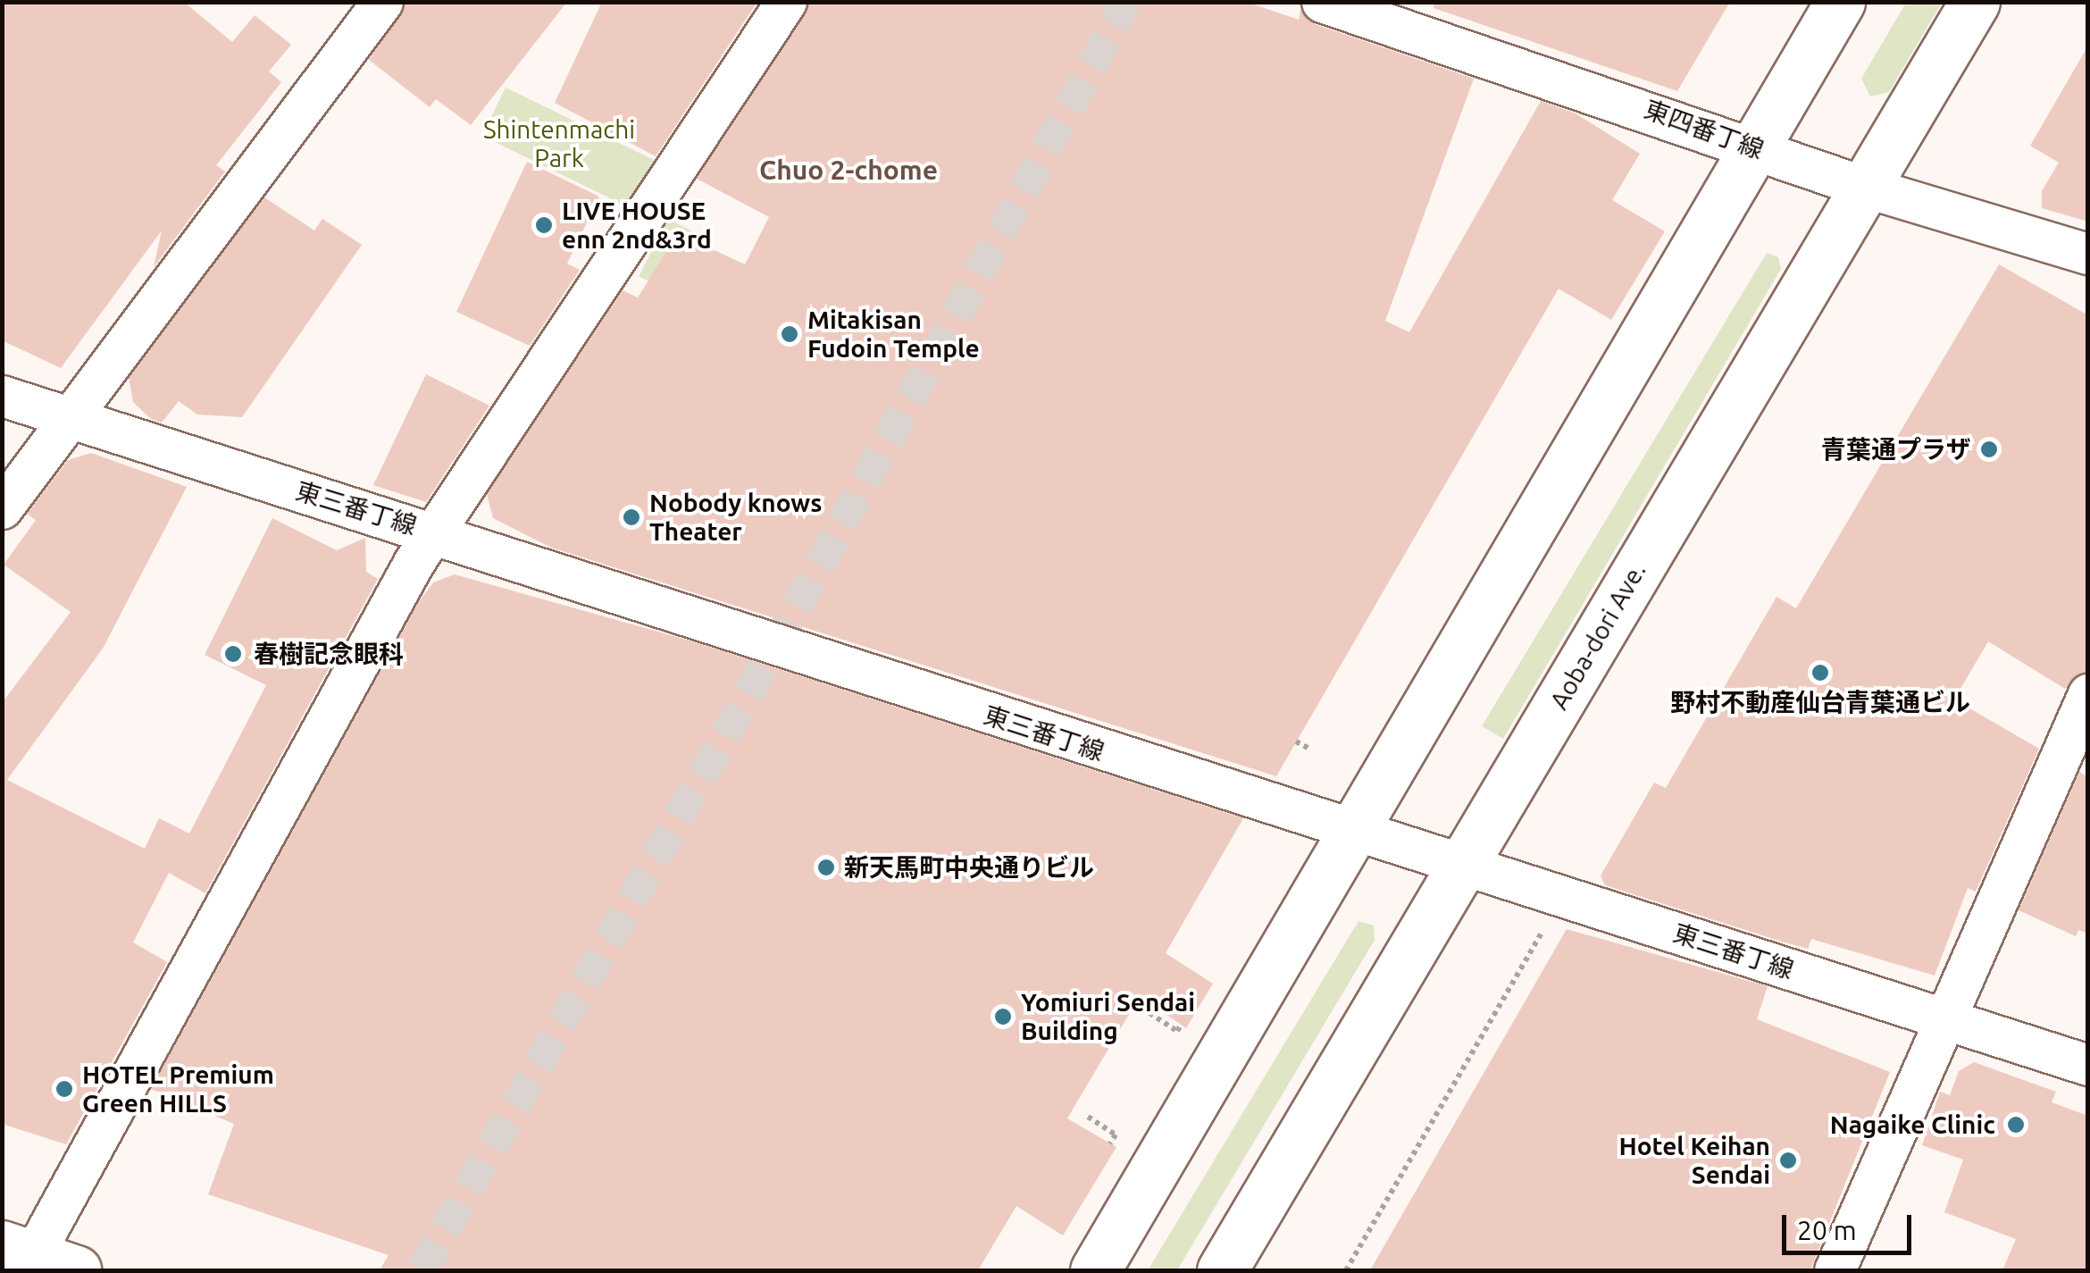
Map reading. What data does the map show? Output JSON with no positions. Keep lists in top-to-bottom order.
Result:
{
  "streets": {
    "street": ["東四番丁線", "東三番丁線", "Aoba-dori Ave."]
  },
  "crossings": [
    ["東四番丁線", "Aoba-dori Ave."],
    ["東三番丁線", "Aoba-dori Ave."]
  ],
  "districts": ["Chuo 2-chome"],
  "parks": ["Shintenmachi Park"],
  "places": [
    "LIVE HOUSE enn 2nd&3rd",
    "Mitakisan Fudoin Temple",
    "青葉通プラザ",
    "Nobody knows Theater",
    "春樹記念眼科",
    "野村不動産仙台青葉通ビル",
    "新天馬町中央通りビル",
    "Yomiuri Sendai Building",
    "HOTEL Premium Green HILLS",
    "Nagaike Clinic",
    "Hotel Keihan Sendai"
  ],
  "scale_bar": "20 m"
}
